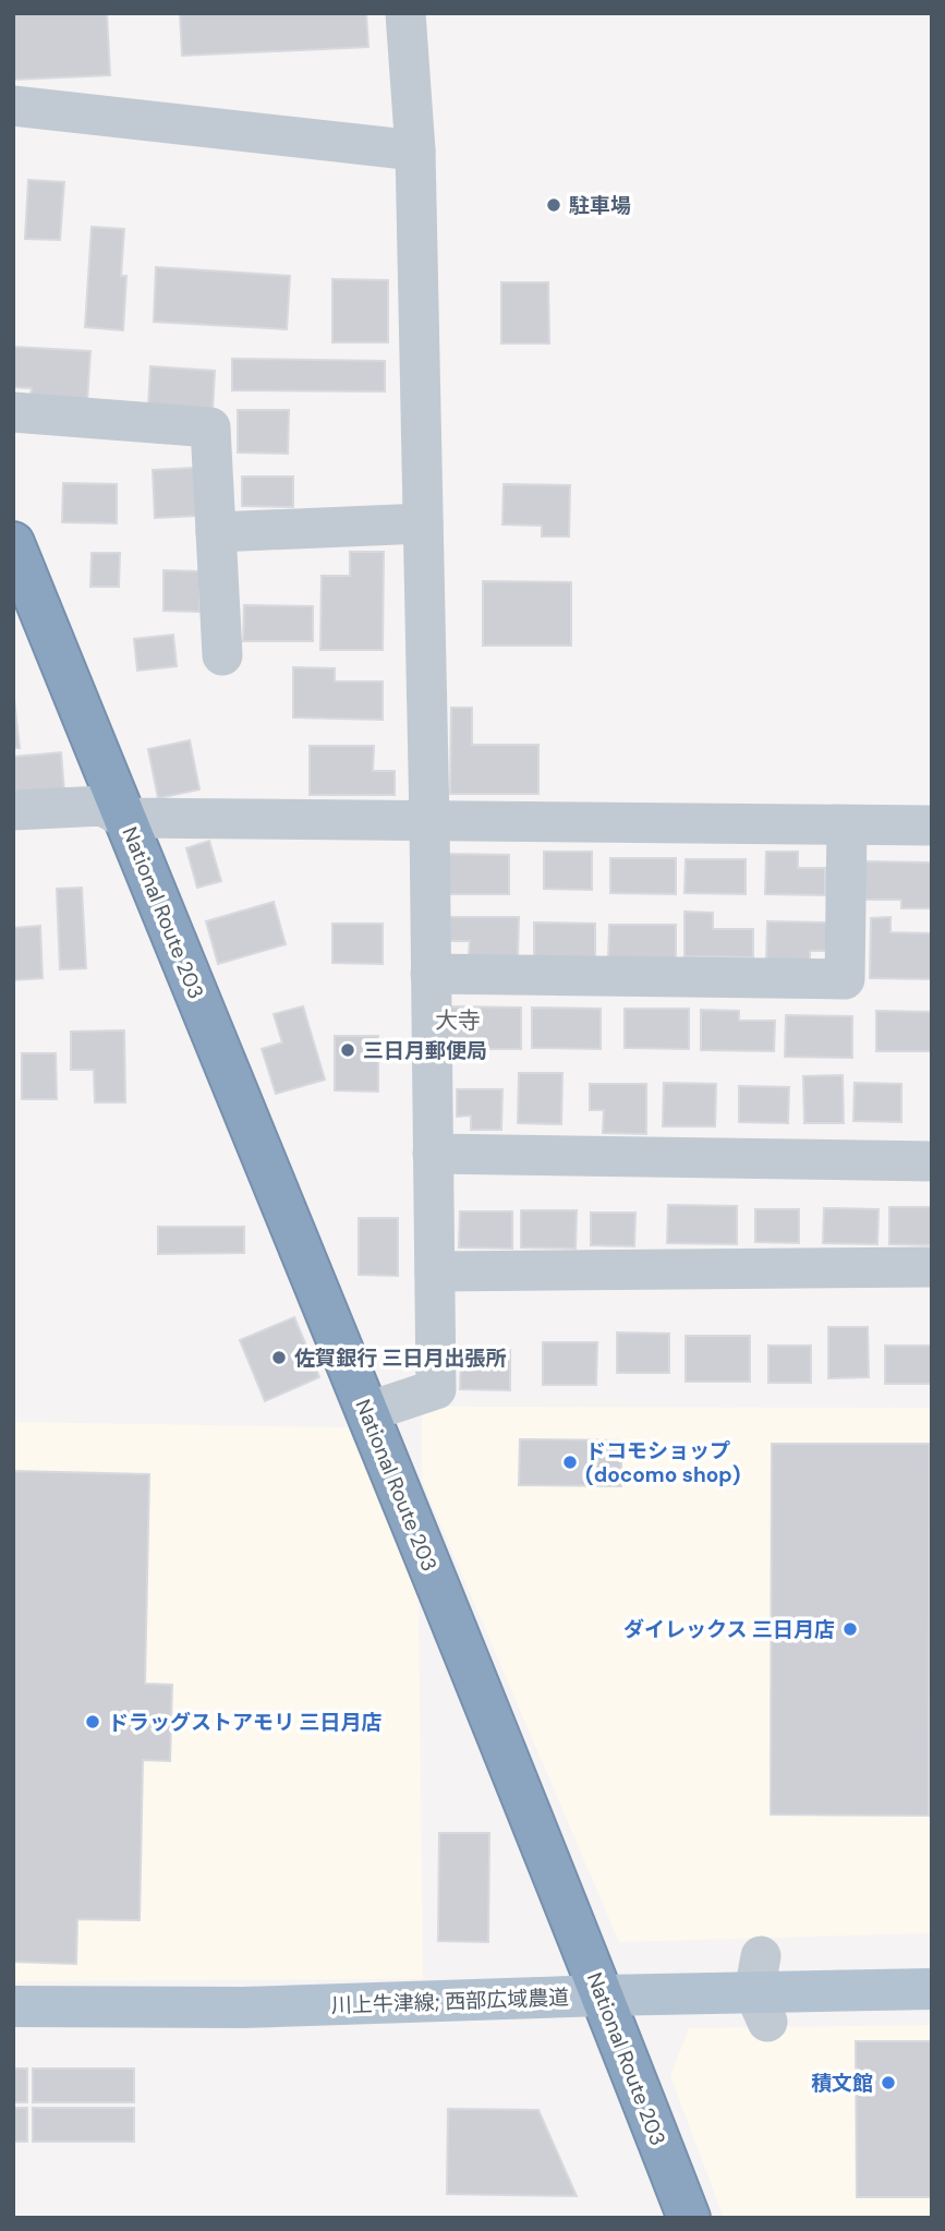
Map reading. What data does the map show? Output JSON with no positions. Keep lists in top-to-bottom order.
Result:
{
  "streets": {
    "highway": ["National Route 203"],
    "main road": ["川上牛津線; 西部広域農道"]
  },
  "crossings": [
    ["National Route 203", "川上牛津線; 西部広域農道"]
  ],
  "districts": ["大寺"],
  "places": [
    "駐車場",
    "三日月郵便局",
    "佐賀銀行 三日月出張所",
    "ドコモショップ (docomo shop)",
    "ダイレックス 三日月店",
    "ドラッグストアモリ 三日月店",
    "積文館"
  ]
}
